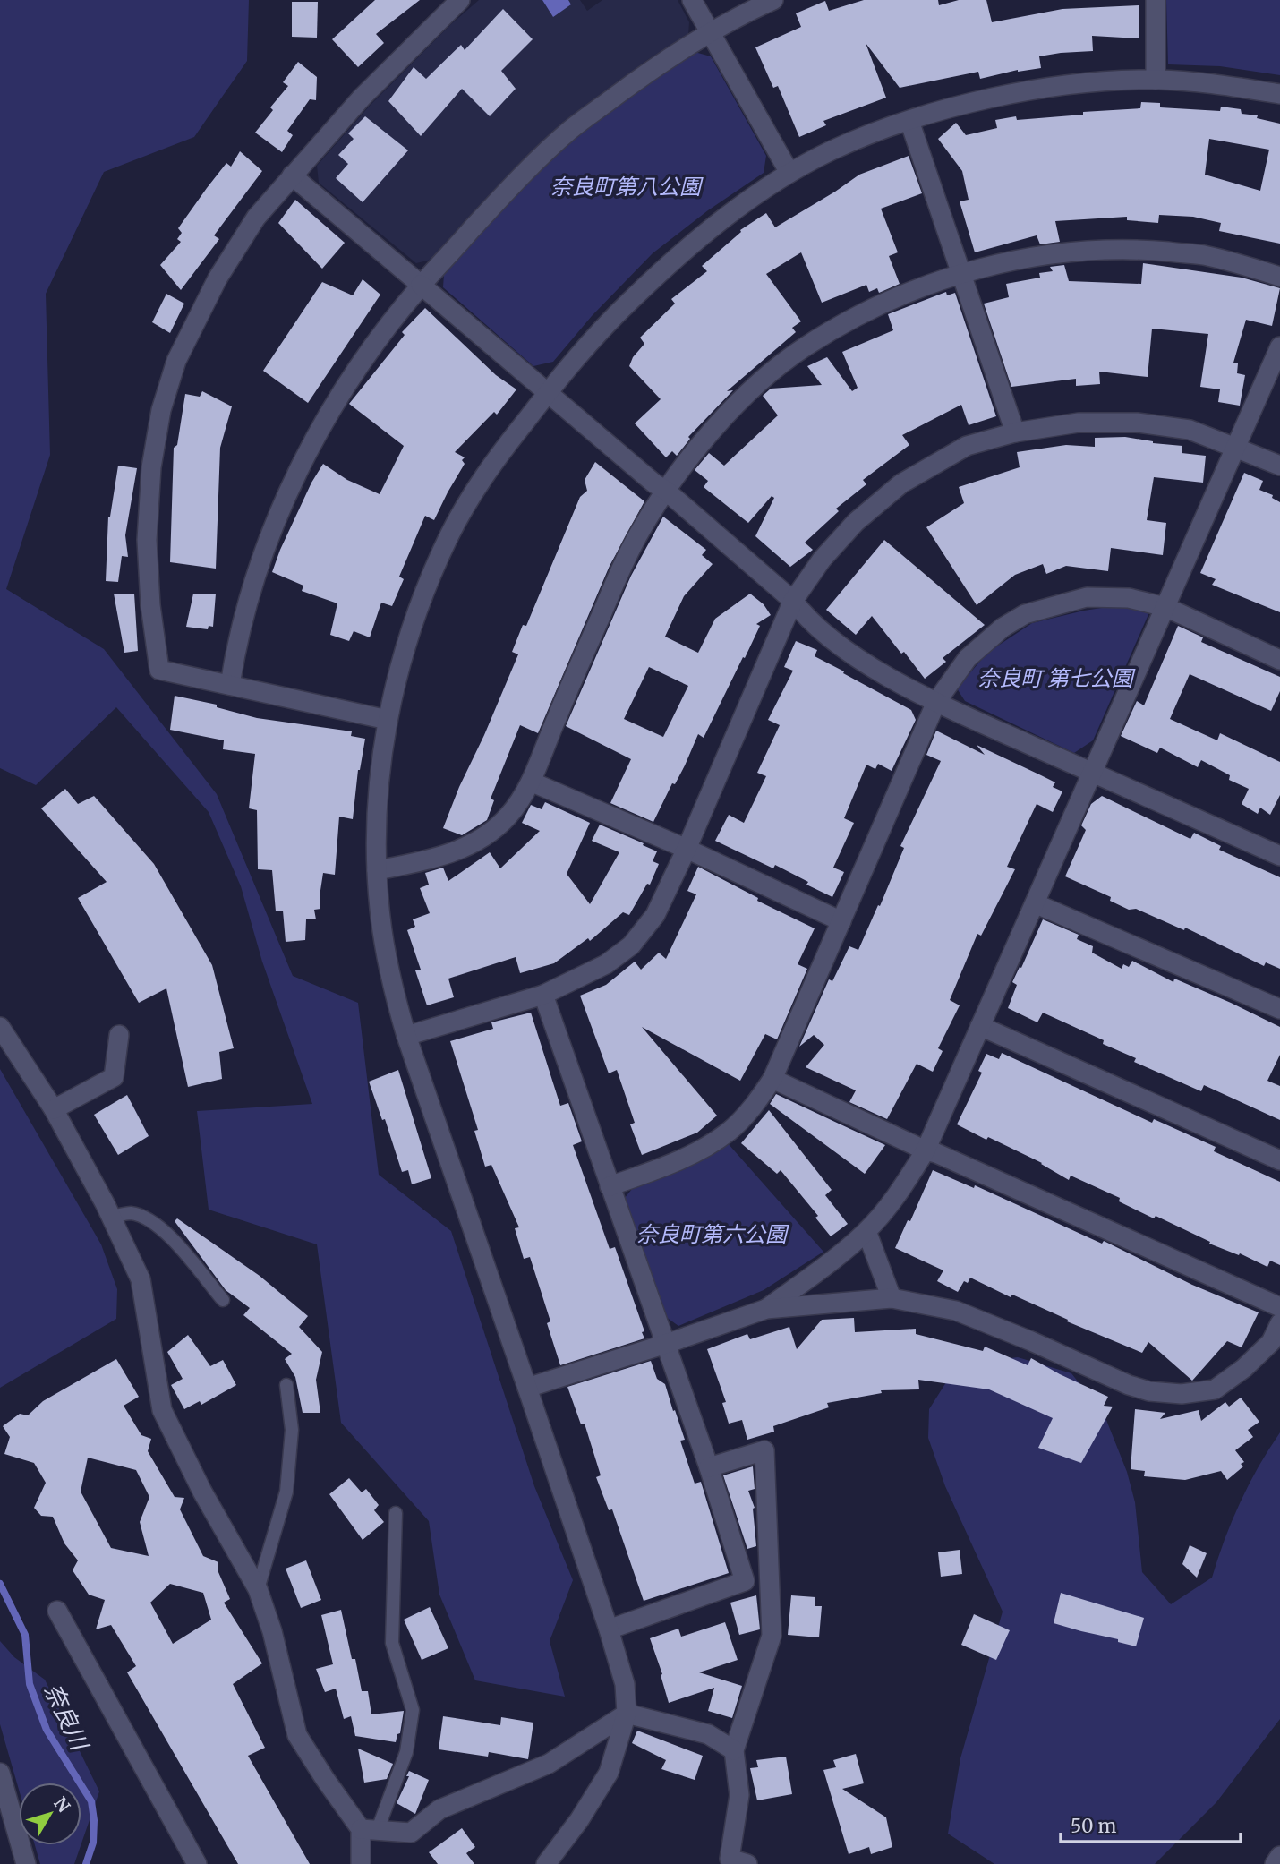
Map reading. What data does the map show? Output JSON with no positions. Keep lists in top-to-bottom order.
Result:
{
  "water": ["奈良川"],
  "parks": ["奈良町第八公園", "奈良町 第七公園", "奈良町第六公園"],
  "scale_bar": "50 m",
  "north": "top right"
}
